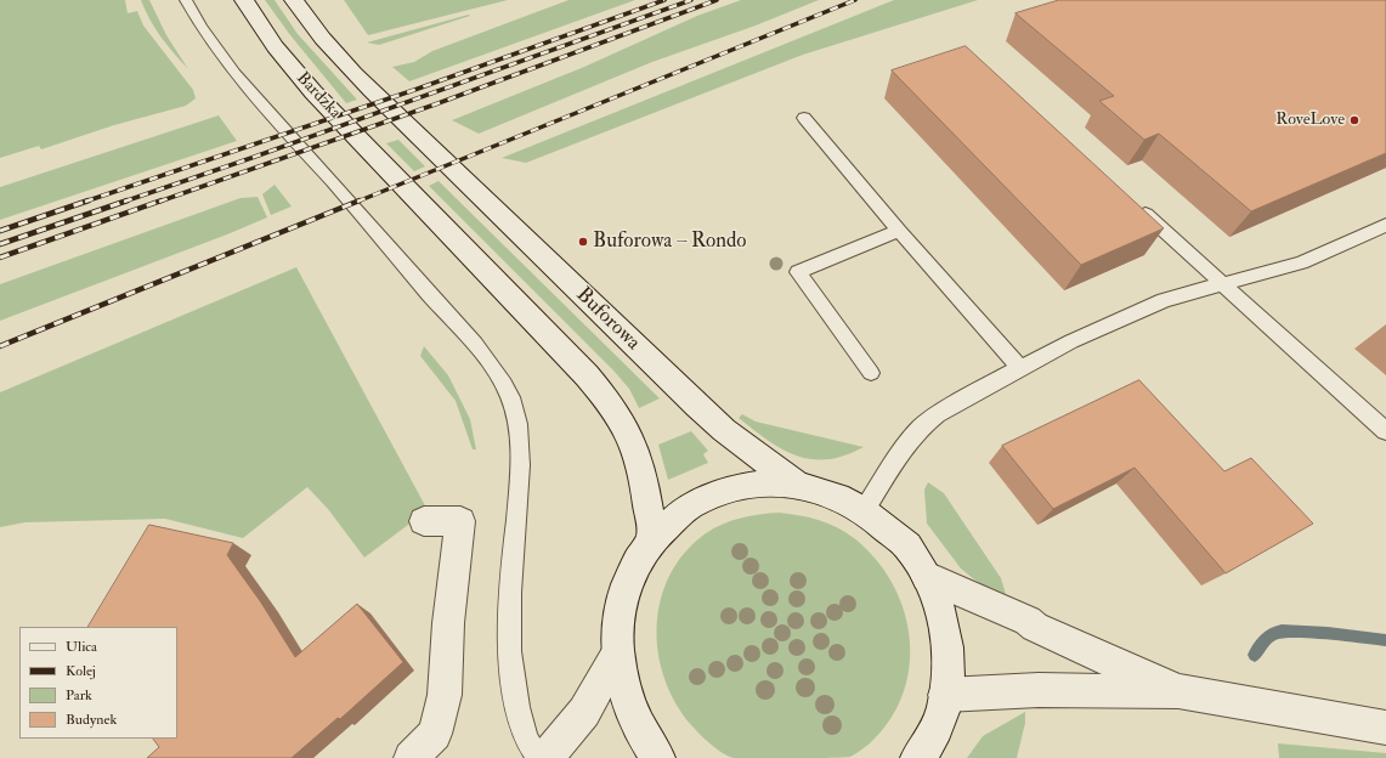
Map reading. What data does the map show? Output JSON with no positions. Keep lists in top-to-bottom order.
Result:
{
  "streets": {
    "main road": ["Bardzka", "Buforowa"]
  },
  "places": ["RoveLove", "Buforowa – Rondo"],
  "legend": [
    "Ulica",
    "Kolej",
    "Park",
    "Budynek"
  ]
}
